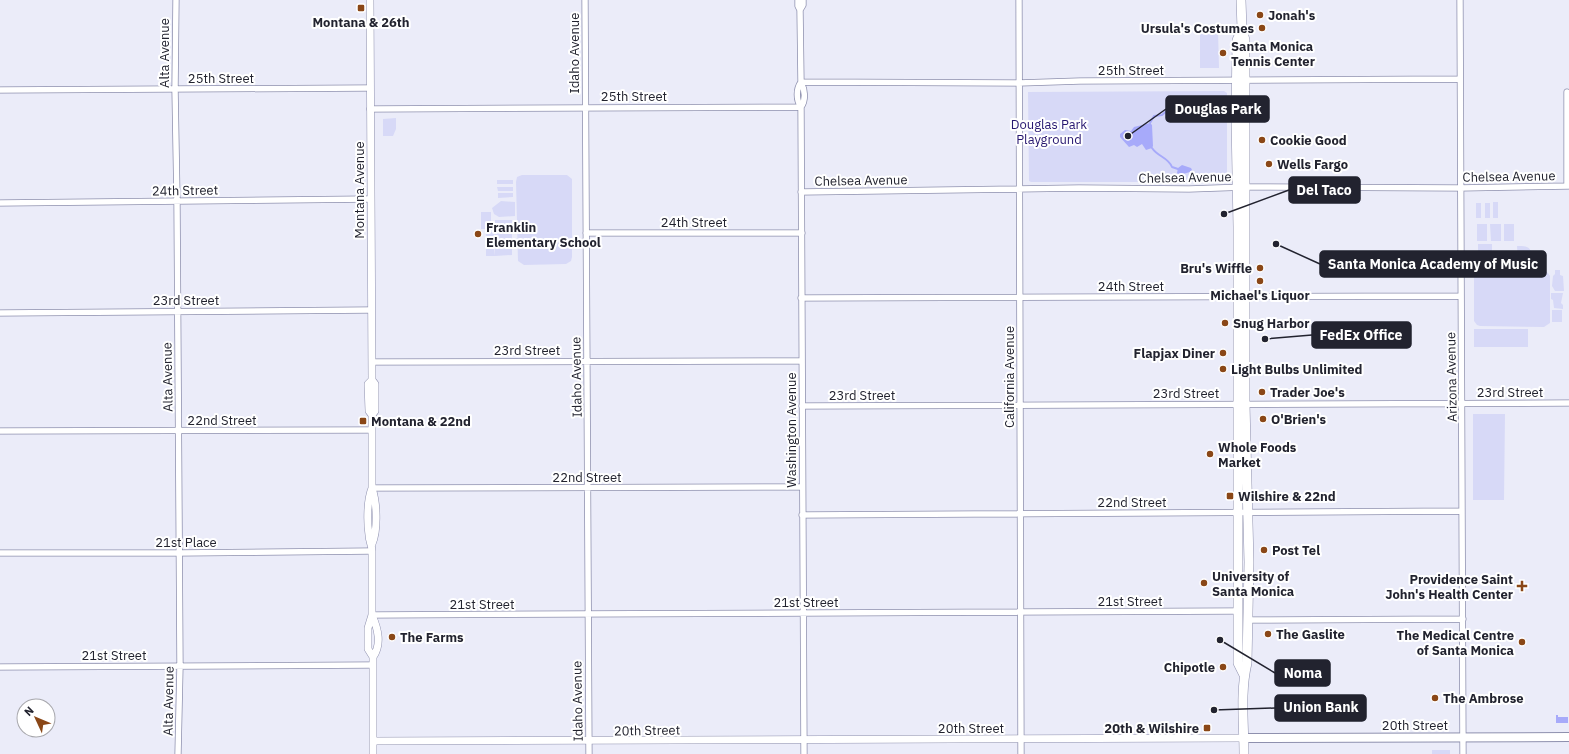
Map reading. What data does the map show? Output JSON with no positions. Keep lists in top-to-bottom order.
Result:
{
  "streets": {
    "main road": ["20th Street"],
    "street": [
      "Alta Avenue",
      "Idaho Avenue",
      "25th Street",
      "Chelsea Avenue",
      "24th Street",
      "Montana Avenue",
      "23rd Street",
      "California Avenue",
      "Arizona Avenue",
      "22nd Street",
      "Washington Avenue",
      "21st Place",
      "21st Street"
    ]
  },
  "crossings": [
    ["Alta Avenue", "25th Street"],
    ["Alta Avenue", "24th Street"],
    ["Alta Avenue", "23rd Street"],
    ["Alta Avenue", "22nd Street"],
    ["Alta Avenue", "21st Place"],
    ["Alta Avenue", "21st Street"],
    ["Idaho Avenue", "25th Street"],
    ["Idaho Avenue", "24th Street"],
    ["Idaho Avenue", "23rd Street"],
    ["Idaho Avenue", "22nd Street"],
    ["Idaho Avenue", "21st Street"],
    ["Idaho Avenue", "20th Street"],
    ["25th Street", "Montana Avenue"],
    ["25th Street", "California Avenue"],
    ["25th Street", "Arizona Avenue"],
    ["25th Street", "Washington Avenue"],
    ["Chelsea Avenue", "California Avenue"],
    ["Chelsea Avenue", "Arizona Avenue"],
    ["Chelsea Avenue", "Washington Avenue"],
    ["24th Street", "Montana Avenue"],
    ["24th Street", "California Avenue"],
    ["24th Street", "Arizona Avenue"],
    ["24th Street", "Washington Avenue"],
    ["Montana Avenue", "23rd Street"],
    ["Montana Avenue", "22nd Street"],
    ["Montana Avenue", "21st Place"],
    ["Montana Avenue", "21st Street"],
    ["Montana Avenue", "20th Street"],
    ["23rd Street", "California Avenue"],
    ["23rd Street", "Arizona Avenue"],
    ["23rd Street", "Washington Avenue"],
    ["California Avenue", "22nd Street"],
    ["California Avenue", "21st Street"],
    ["California Avenue", "20th Street"],
    ["Arizona Avenue", "22nd Street"],
    ["Arizona Avenue", "20th Street"],
    ["22nd Street", "Washington Avenue"],
    ["Washington Avenue", "21st Street"],
    ["Washington Avenue", "20th Street"]
  ],
  "parks": ["Douglas Park Playground"],
  "places": {
    "transit": [
      "Montana & 26th",
      "Montana & 22nd",
      "Wilshire & 22nd",
      "20th & Wilshire"
    ],
    "other": [
      "Jonah's",
      "Ursula's Costumes",
      "Santa Monica Tennis Center",
      "Douglas Park",
      "Cookie Good",
      "Wells Fargo",
      "Del Taco",
      "Franklin Elementary School",
      "Santa Monica Academy of Music",
      "Bru's Wiffle",
      "Michael's Liquor",
      "Snug Harbor",
      "FedEx Office",
      "Flapjax Diner",
      "Light Bulbs Unlimited",
      "Trader Joe's",
      "O'Brien's",
      "Whole Foods Market",
      "Post Tel",
      "University of Santa Monica",
      "The Gaslite",
      "The Farms",
      "Noma",
      "The Medical Centre of Santa Monica",
      "Chipotle",
      "The Ambrose",
      "Union Bank"
    ],
    "health": ["Providence Saint John's Health Center"]
  },
  "north": "top left"
}
